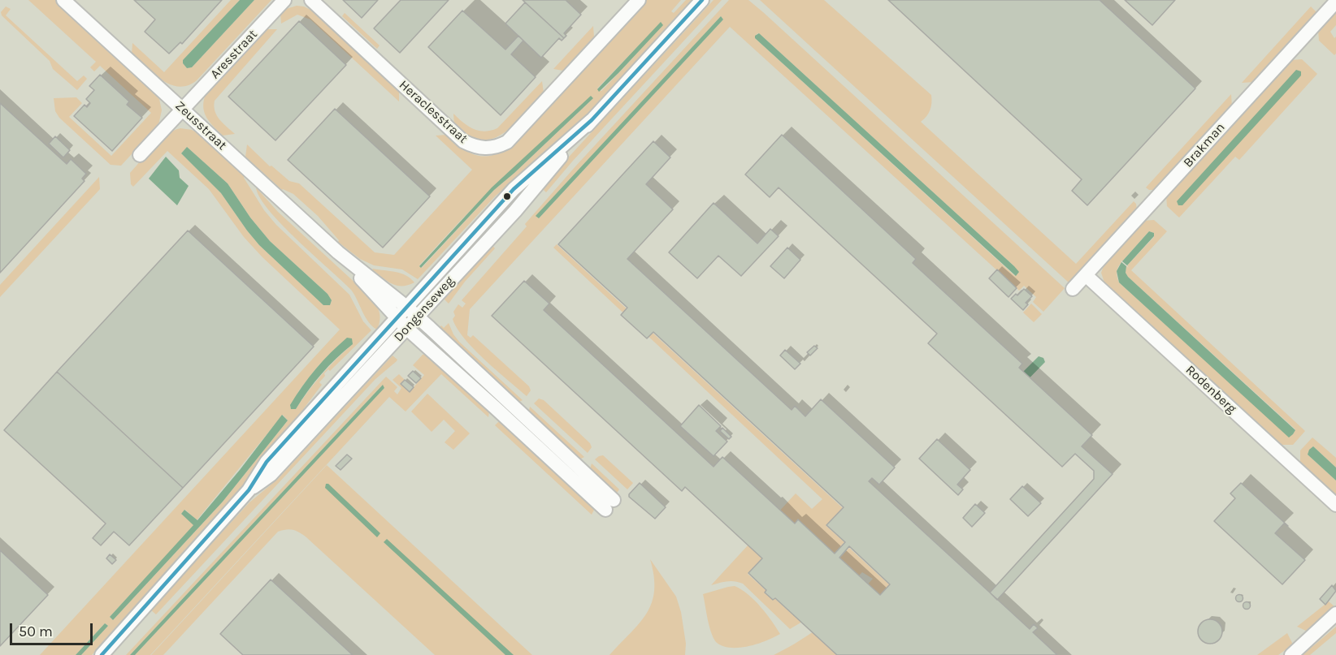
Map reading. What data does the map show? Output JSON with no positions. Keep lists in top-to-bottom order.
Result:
{
  "streets": {
    "street": [
      "Aresstraat",
      "Heraclesstraat",
      "Zeusstraat",
      "Brakman",
      "Dongenseweg",
      "Rodenberg"
    ]
  },
  "crossings": [
    ["Aresstraat", "Zeusstraat"],
    ["Zeusstraat", "Dongenseweg"],
    ["Brakman", "Rodenberg"]
  ],
  "scale_bar": "50 m"
}
